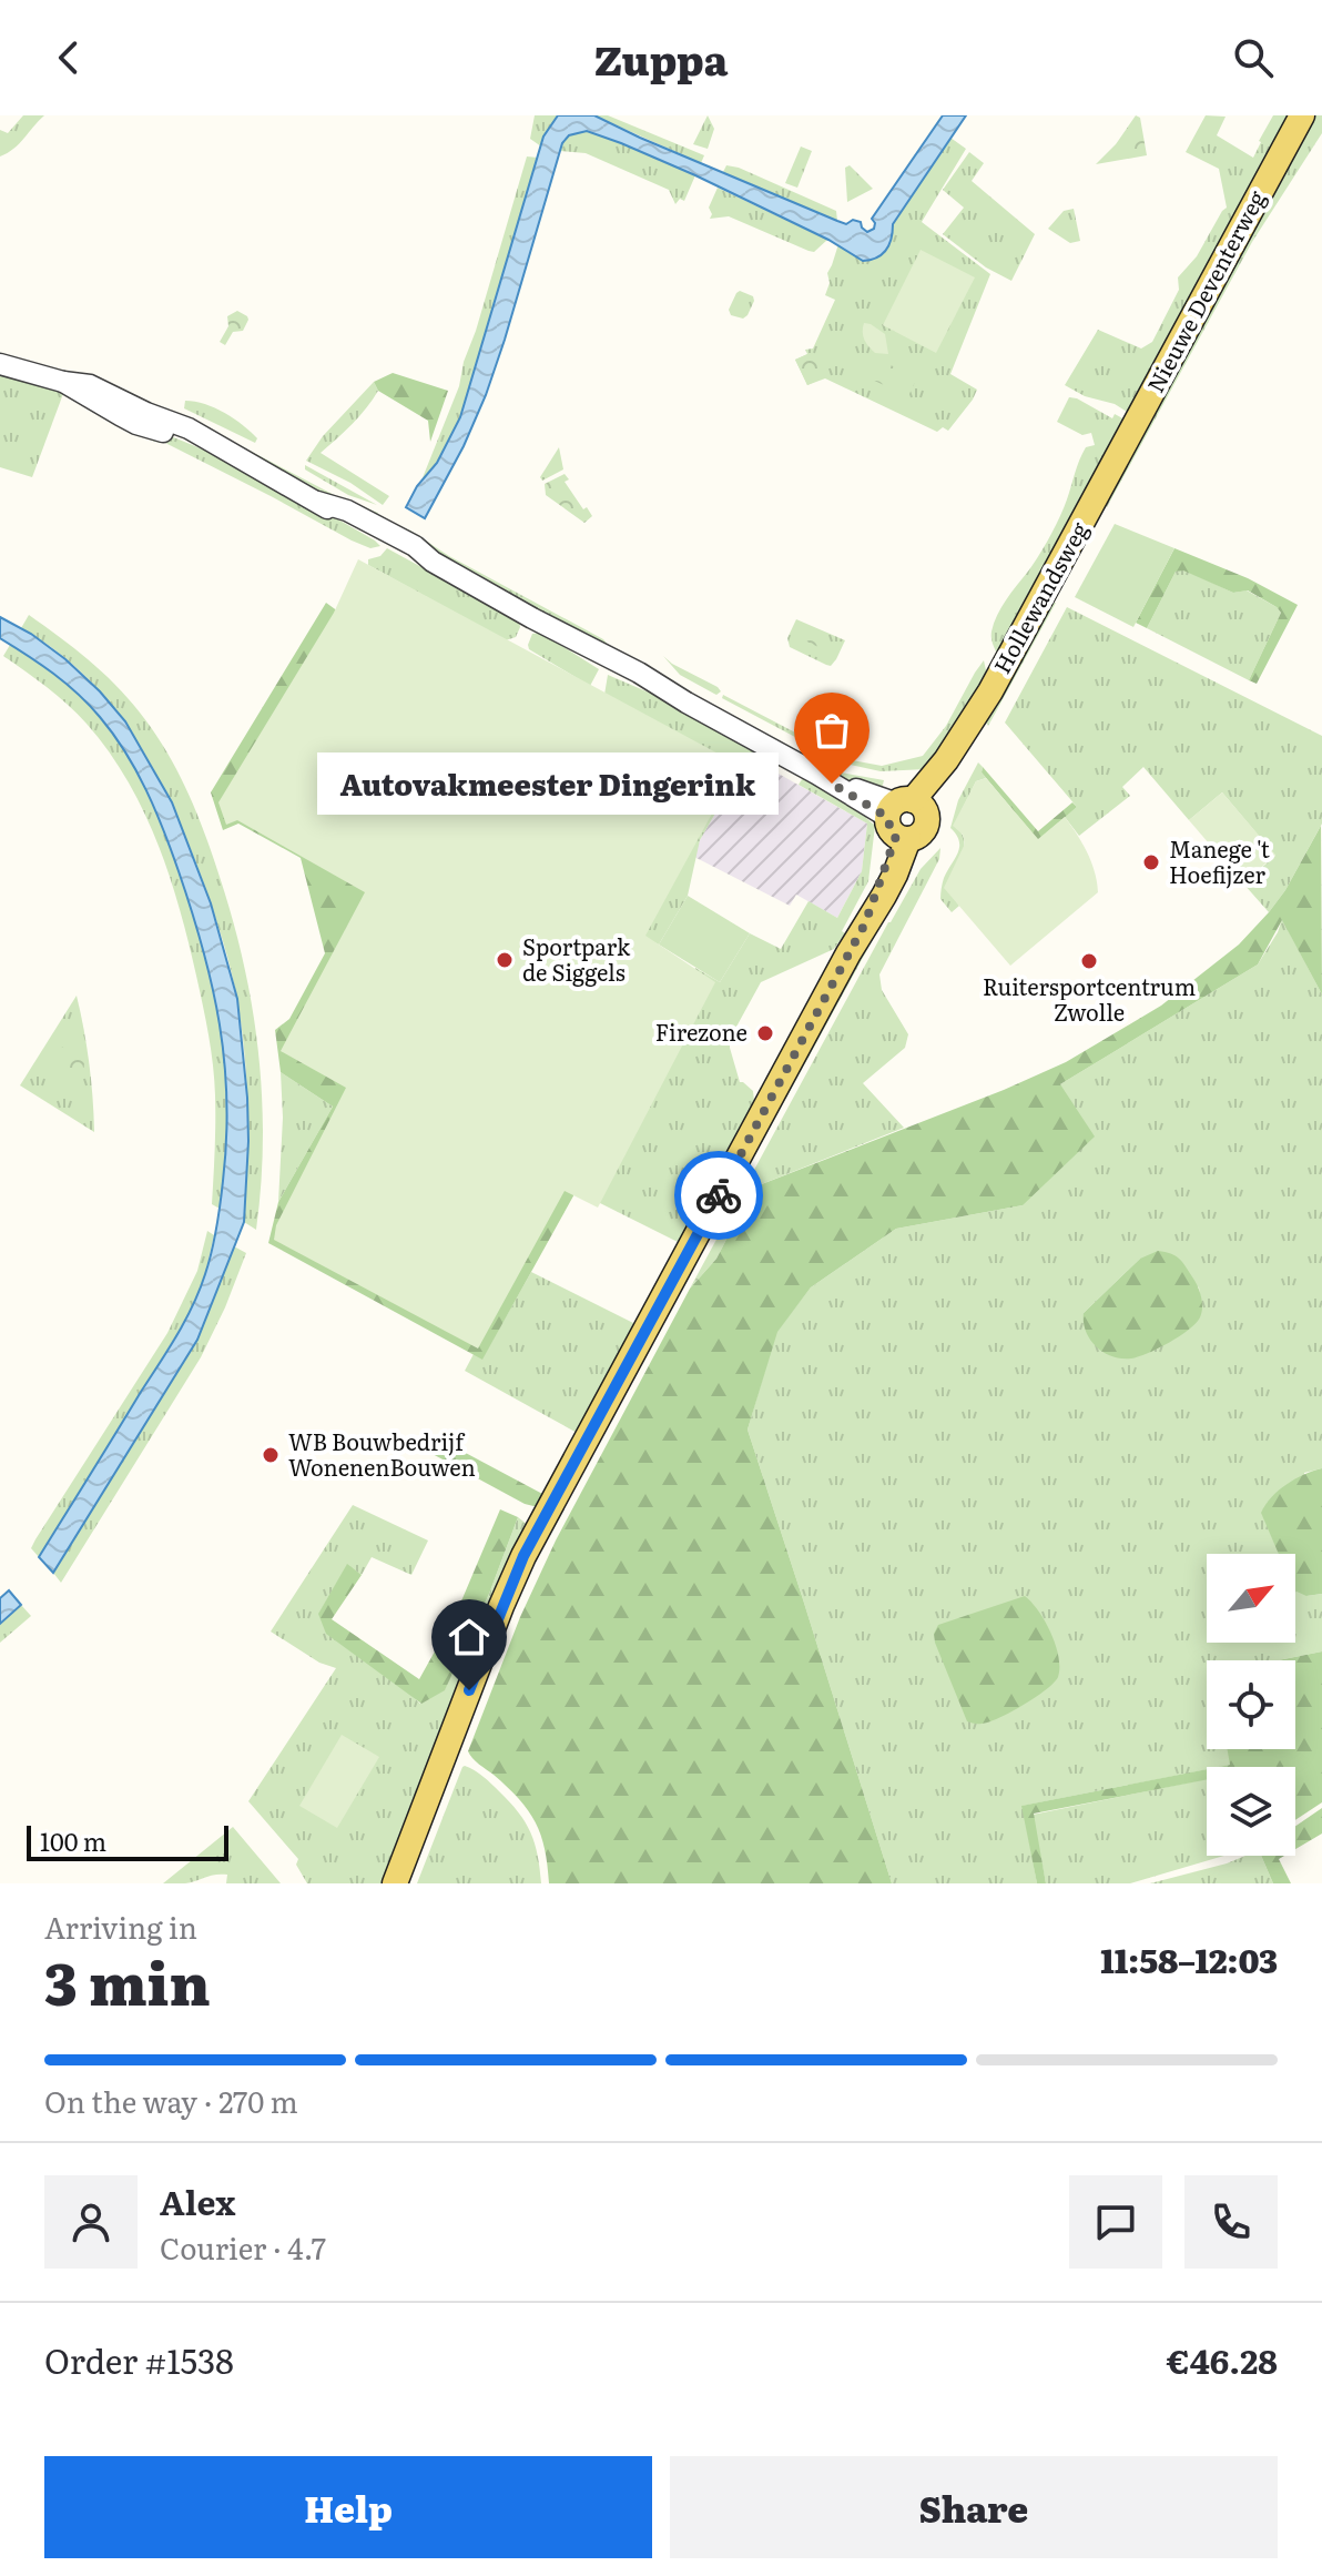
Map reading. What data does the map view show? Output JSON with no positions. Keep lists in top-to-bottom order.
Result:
{
  "streets": {
    "main road": ["Nieuwe Deventerweg", "Hollewandsweg"]
  },
  "crossings": [
    ["Nieuwe Deventerweg", "Hollewandsweg"]
  ],
  "places": [
    "Autovakmeester Dingerink",
    "Manege 't Hoefijzer",
    "Sportpark de Siggels",
    "Ruitersportcentrum Zwolle",
    "Firezone",
    "WB Bouwbedrijf WonenenBouwen"
  ],
  "scale_bar": "100 m",
  "north": "top right",
  "page": {
    "header": "Zuppa",
    "bubble": "Autovakmeester Dingerink",
    "scale": "100 m",
    "heading": ["3 min", "Arriving in", "11:58–12:03"],
    "panel": [
      "Alex",
      "Courier · 4.7",
      "Order #1538",
      "€46.28"
    ],
    "bar": "On the way · 270 m",
    "buttons": ["Help", "Share"]
  }
}
